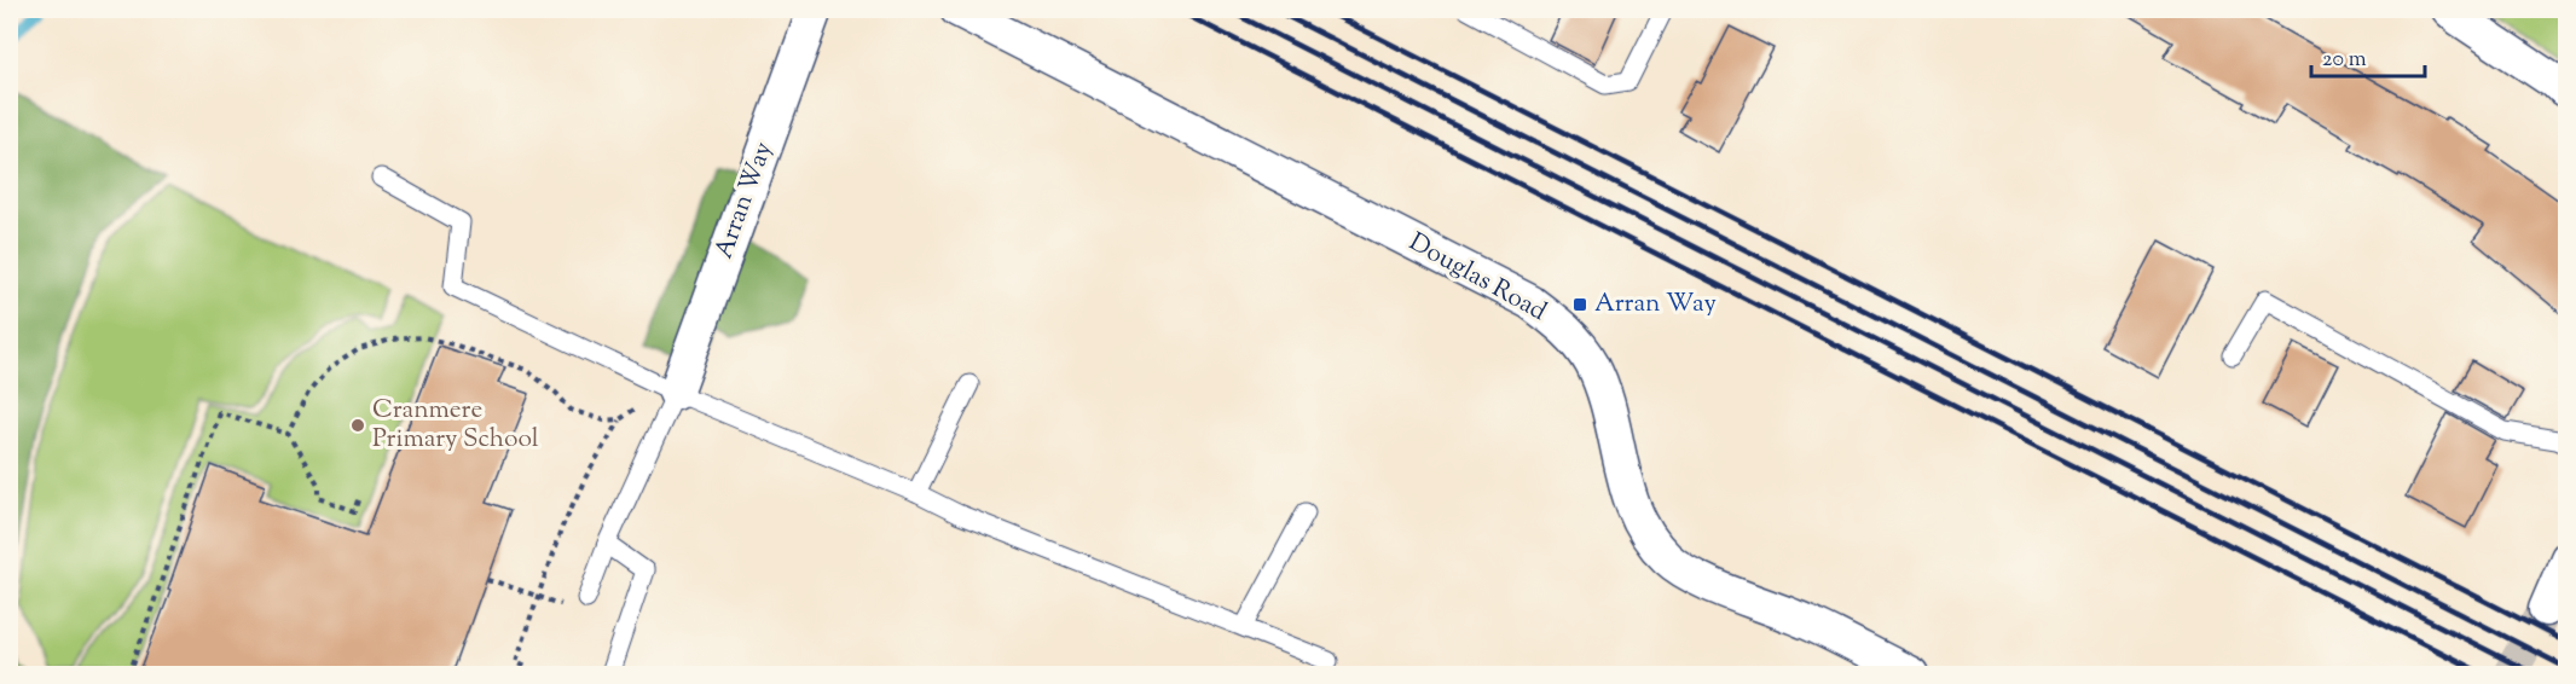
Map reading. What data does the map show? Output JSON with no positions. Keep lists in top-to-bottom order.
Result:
{
  "streets": {
    "street": ["Arran Way", "Douglas Road"]
  },
  "places": {
    "transit": ["Arran Way"],
    "other": ["Cranmere Primary School"]
  },
  "scale_bar": "20 m"
}
